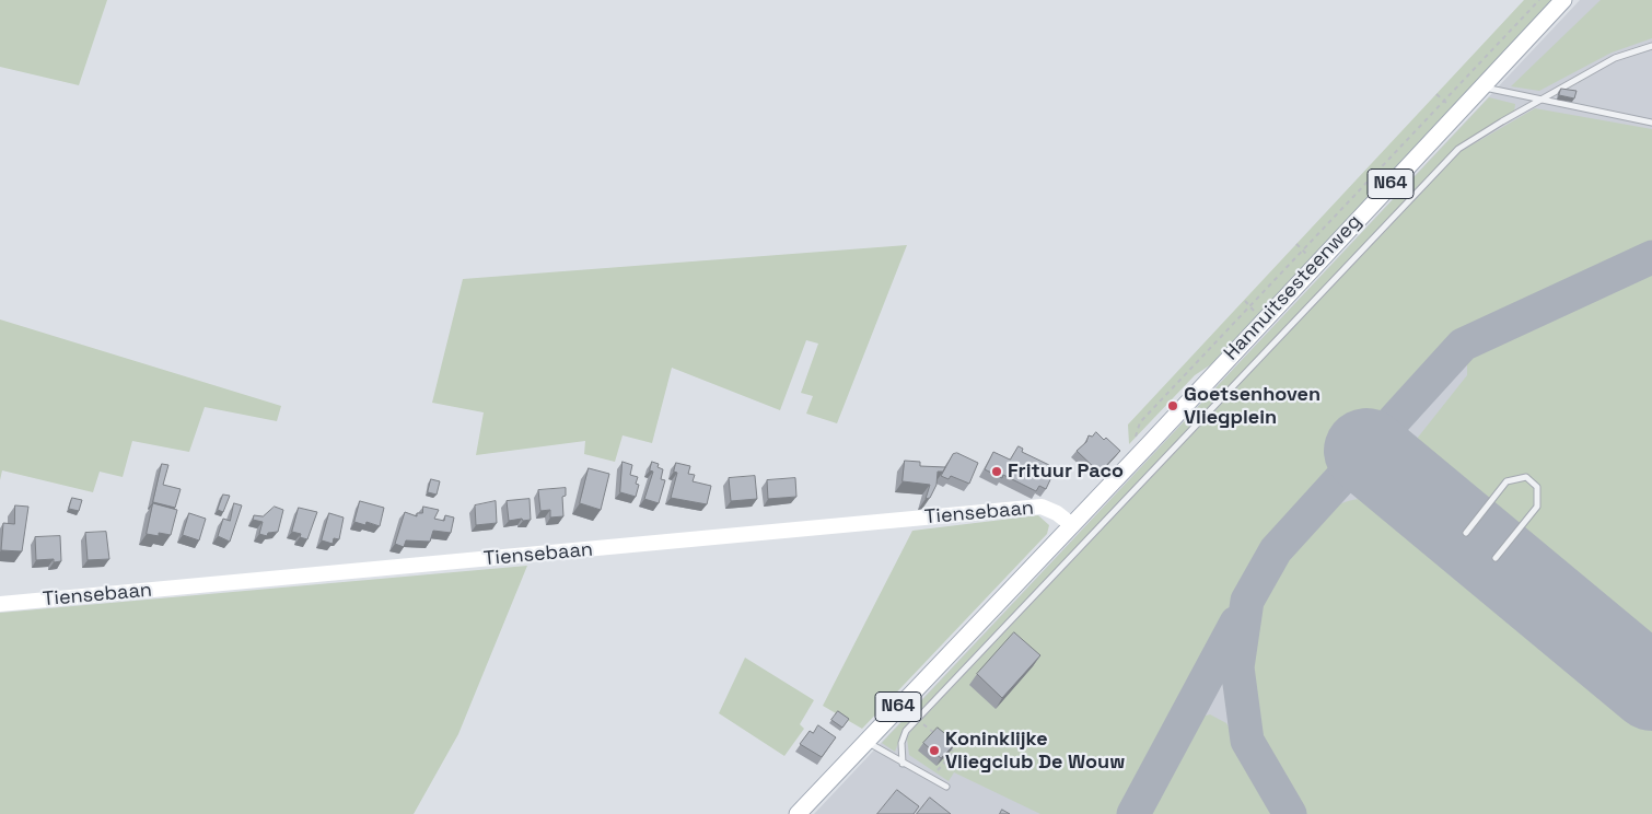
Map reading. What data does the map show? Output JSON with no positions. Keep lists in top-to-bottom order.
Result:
{
  "streets": {
    "main road": ["N64", "Hannuitsesteenweg"],
    "street": ["Tiensebaan"]
  },
  "crossings": [
    ["Hannuitsesteenweg", "Tiensebaan"]
  ],
  "places": ["Goetsenhoven Vliegplein", "Frituur Paco", "Koninklijke Vliegclub De Wouw"]
}
